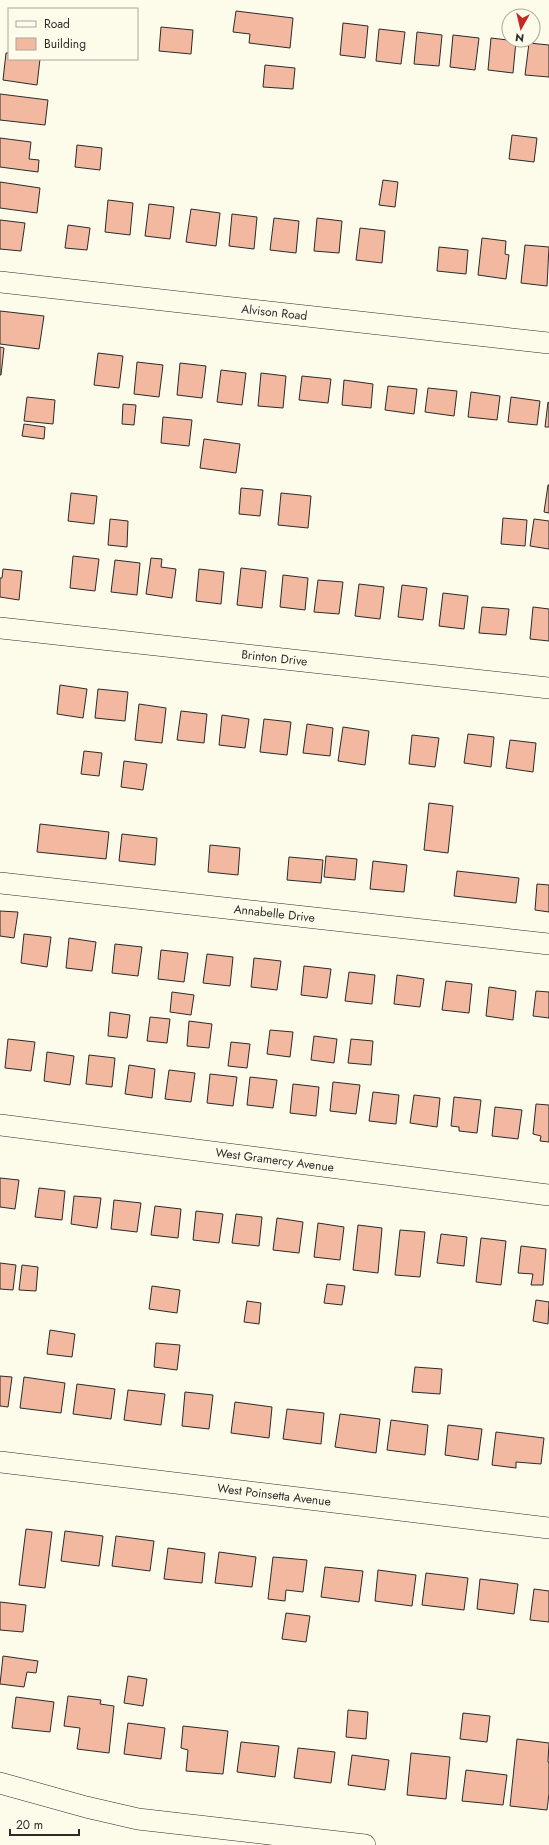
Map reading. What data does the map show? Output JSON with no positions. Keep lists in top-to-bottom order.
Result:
{
  "streets": {
    "street": [
      "Alvison Road",
      "Brinton Drive",
      "Annabelle Drive",
      "West Gramercy Avenue",
      "West Poinsetta Avenue"
    ]
  },
  "legend": ["Road", "Building"],
  "scale_bar": "20 m",
  "north": "bottom"
}
